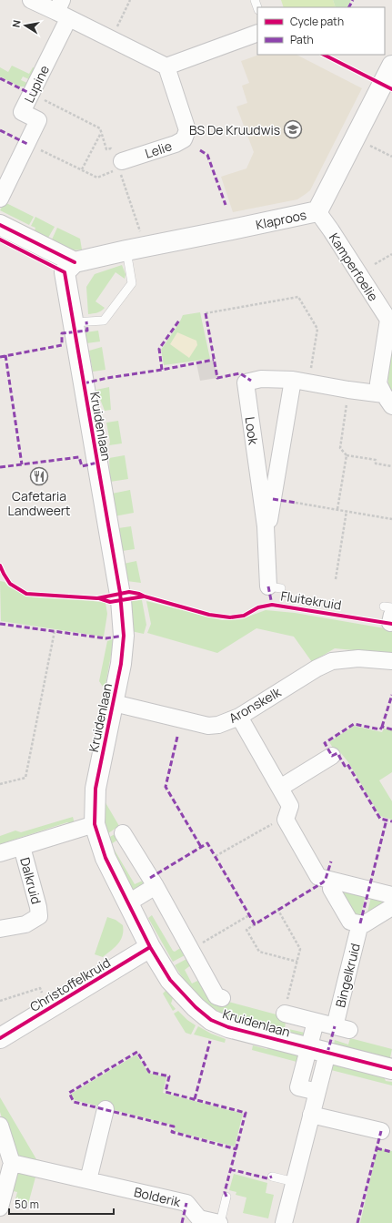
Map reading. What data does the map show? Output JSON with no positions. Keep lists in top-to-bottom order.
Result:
{
  "streets": {
    "street": [
      "Lupine",
      "Lelie",
      "Klaproos",
      "Kamperfoelie",
      "Kruidenlaan",
      "Look",
      "Aronskelk",
      "Dalkruid",
      "Bingelkruid",
      "Christoffelkruid",
      "Bolderik"
    ],
    "cycle path": ["Fluitekruid"]
  },
  "crossings": [
    ["Klaproos", "Kamperfoelie"],
    ["Klaproos", "Kruidenlaan"],
    ["Kamperfoelie", "Look"],
    ["Kruidenlaan", "Aronskelk"],
    ["Kruidenlaan", "Bingelkruid"],
    ["Kruidenlaan", "Christoffelkruid"]
  ],
  "places": {
    "school or university": ["BS De Kruudwis"],
    "restaurant": ["Cafetaria Landweert"]
  },
  "legend": ["Cycle path", "Path"],
  "scale_bar": "50 m",
  "north": "left"
}
